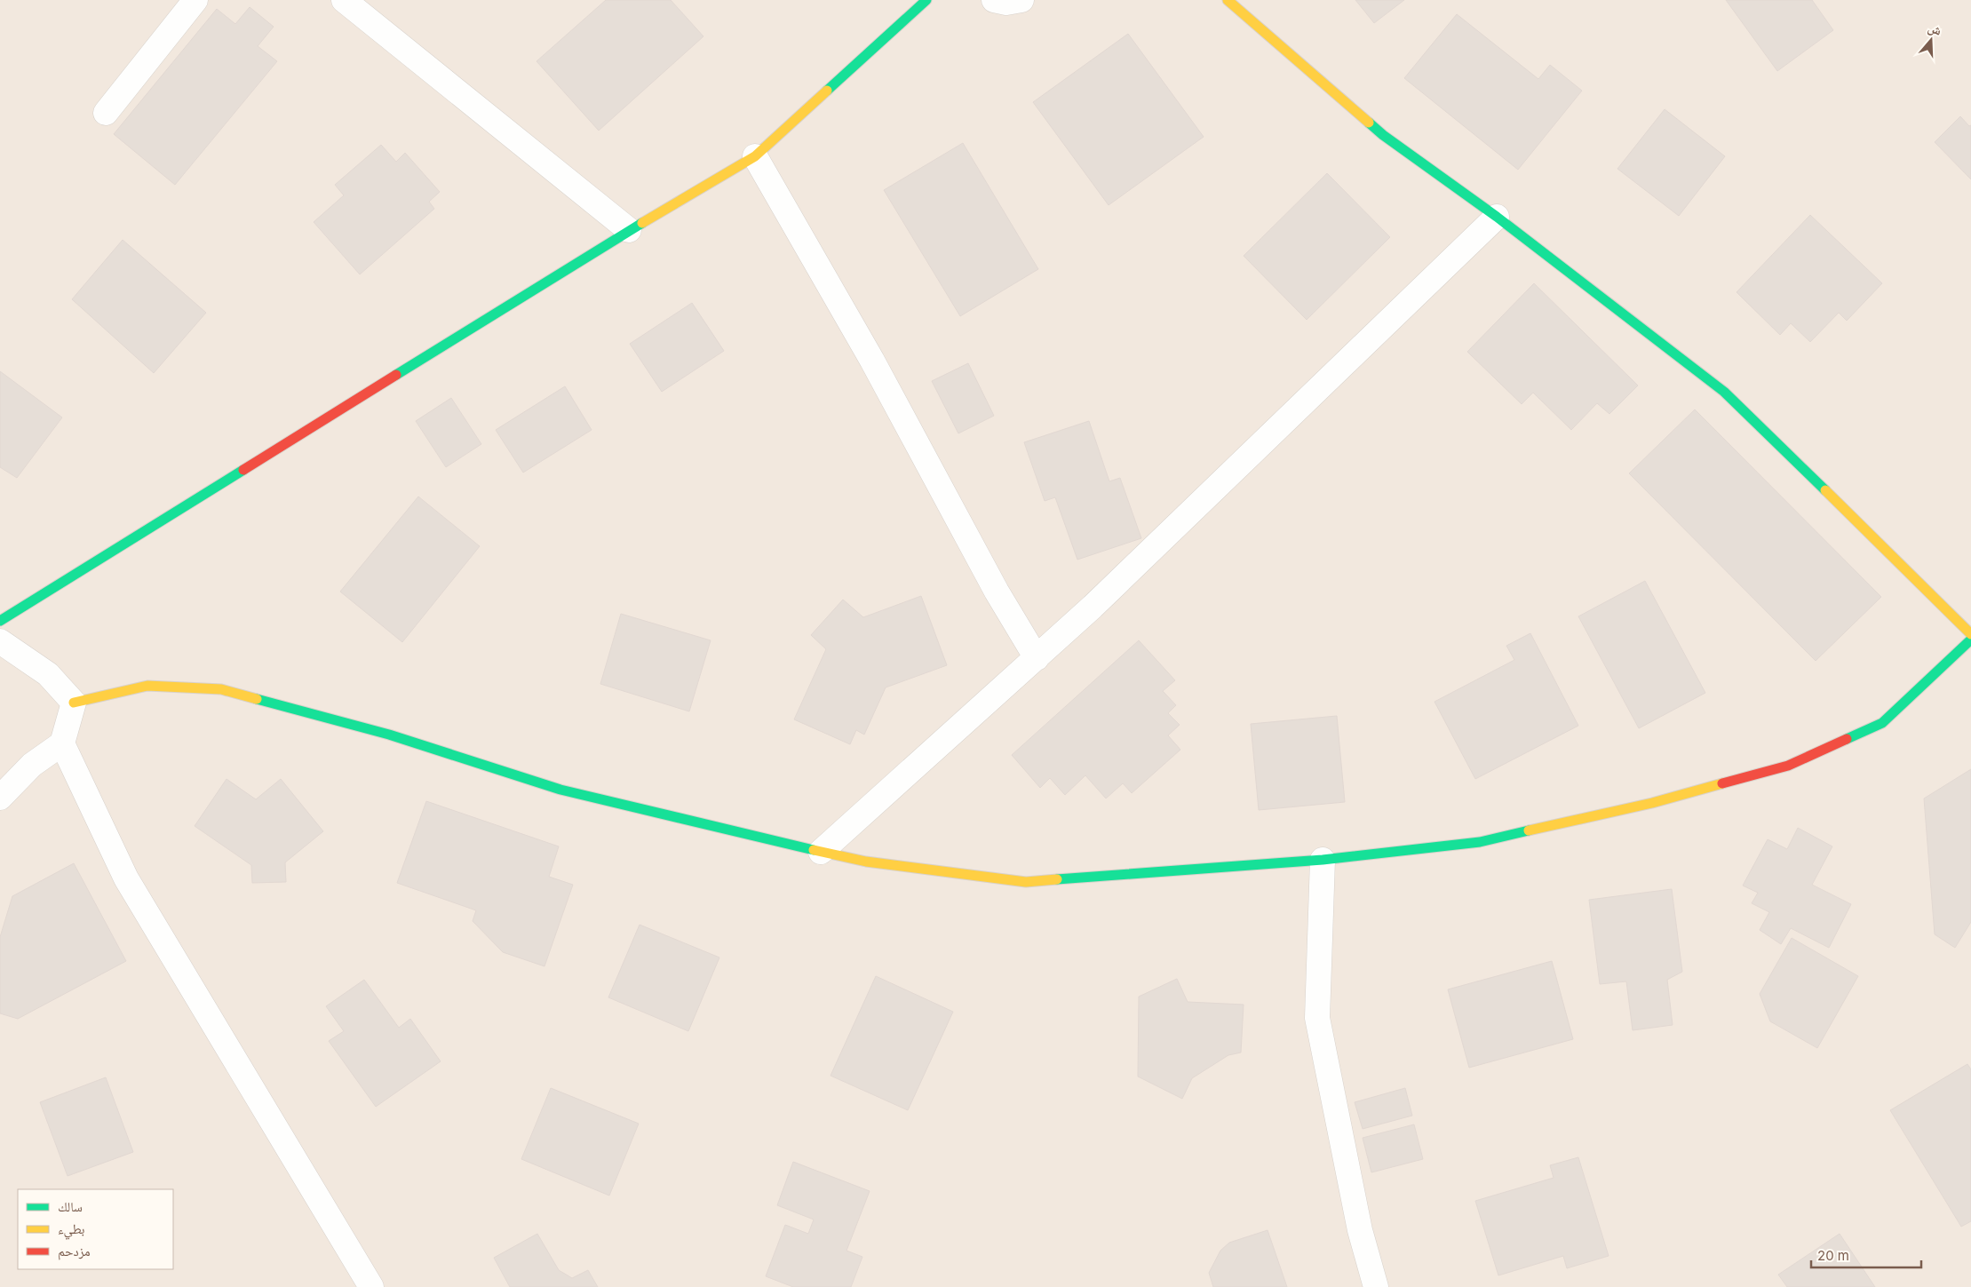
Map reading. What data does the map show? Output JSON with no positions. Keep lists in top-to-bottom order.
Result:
{
  "legend": ["سالك", "بطيء", "مزدحم"],
  "scale_bar": "20 m",
  "north": "top"
}
